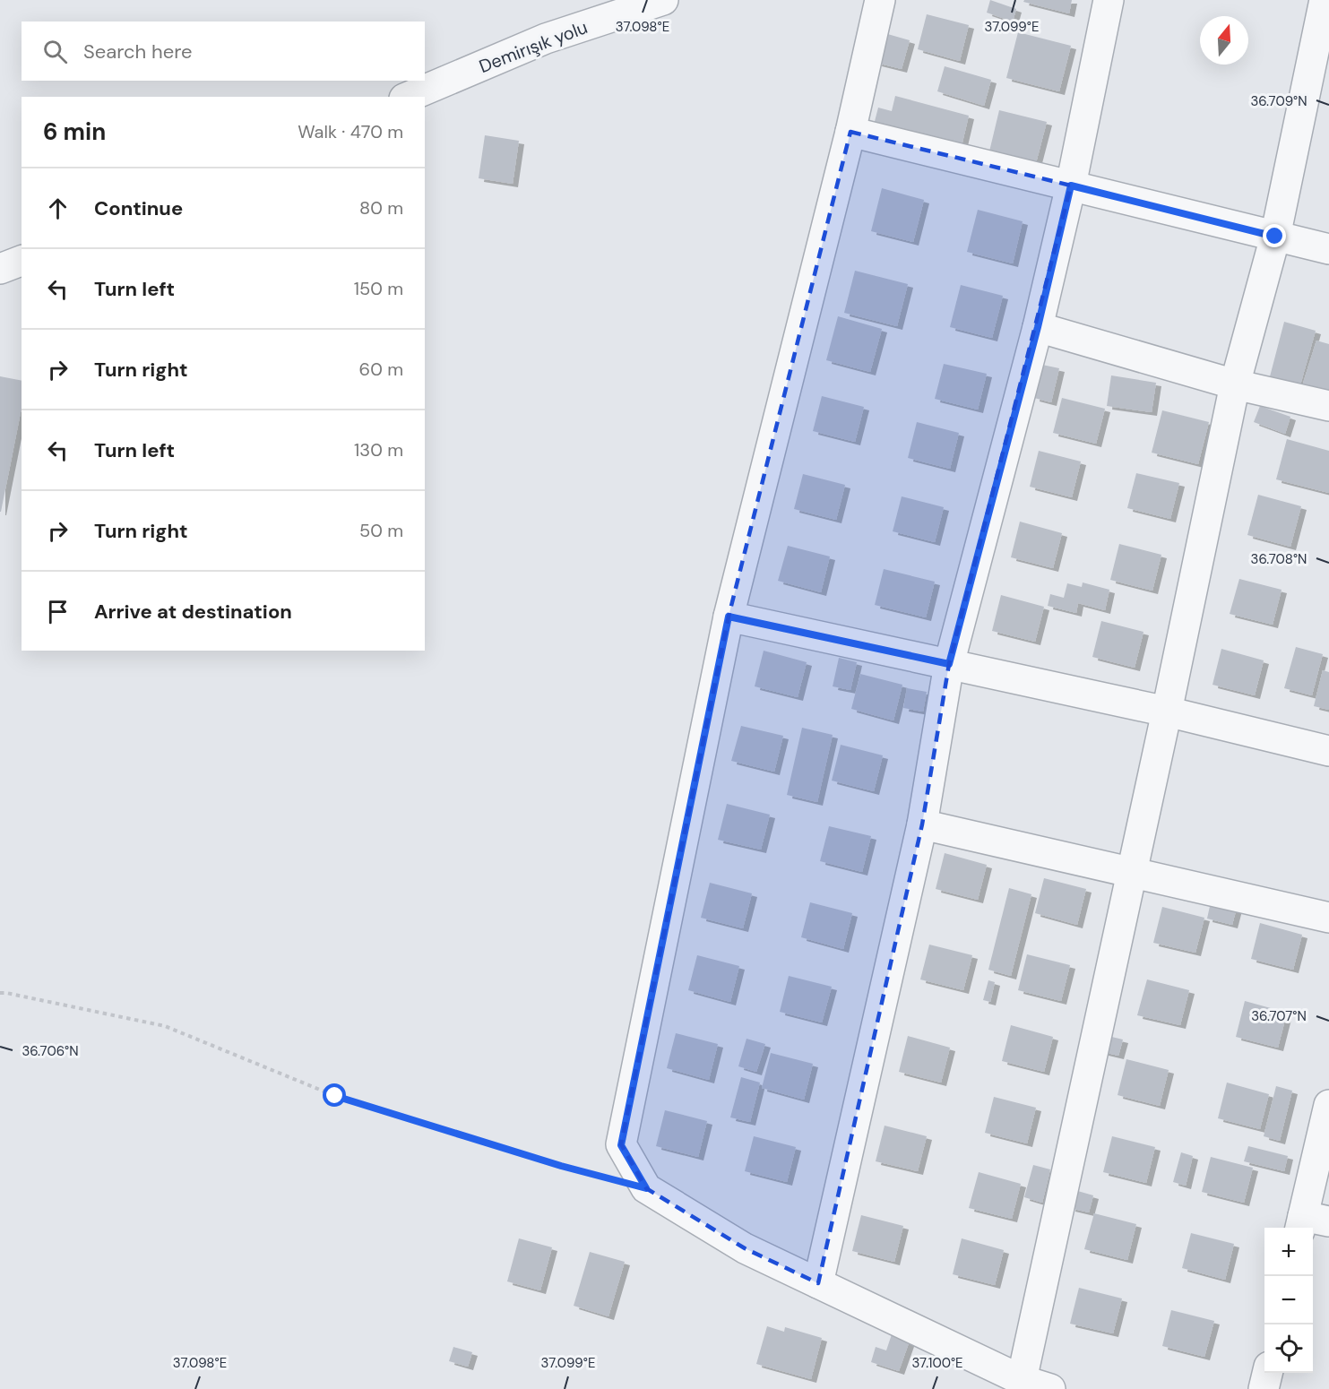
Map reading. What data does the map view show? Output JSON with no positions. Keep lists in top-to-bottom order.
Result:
{
  "streets": {
    "street": ["Demirışık yolu"]
  },
  "north": "top",
  "page": {
    "search": "Search here",
    "heading": ["6 min", "Walk · 470 m"],
    "list": [
      ["Continue", "80 m"],
      ["Turn left", "150 m"],
      ["Turn right", "60 m"],
      ["Turn left", "130 m"],
      ["Turn right", "50 m"],
      "Arrive at destination"
    ],
    "map_buttons": ["+", "−"]
  },
  "coordinates": [
    "37.098°E",
    "37.099°E",
    "36.709°N",
    "36.708°N",
    "36.707°N",
    "36.706°N",
    "37.100°E"
  ]
}
